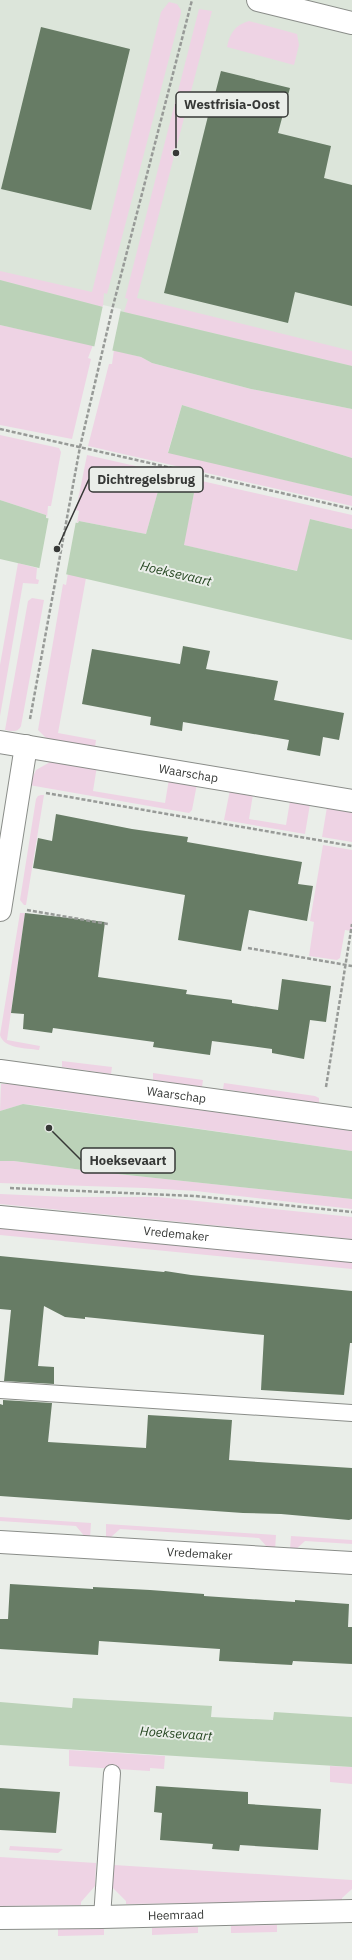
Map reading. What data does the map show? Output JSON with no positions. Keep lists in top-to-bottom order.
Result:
{
  "streets": {
    "street": ["Waarschap", "Vredemaker", "Heemraad"]
  },
  "water": ["Hoeksevaart"],
  "places": ["Westfrisia-Oost", "Dichtregelsbrug", "Hoeksevaart"]
}
